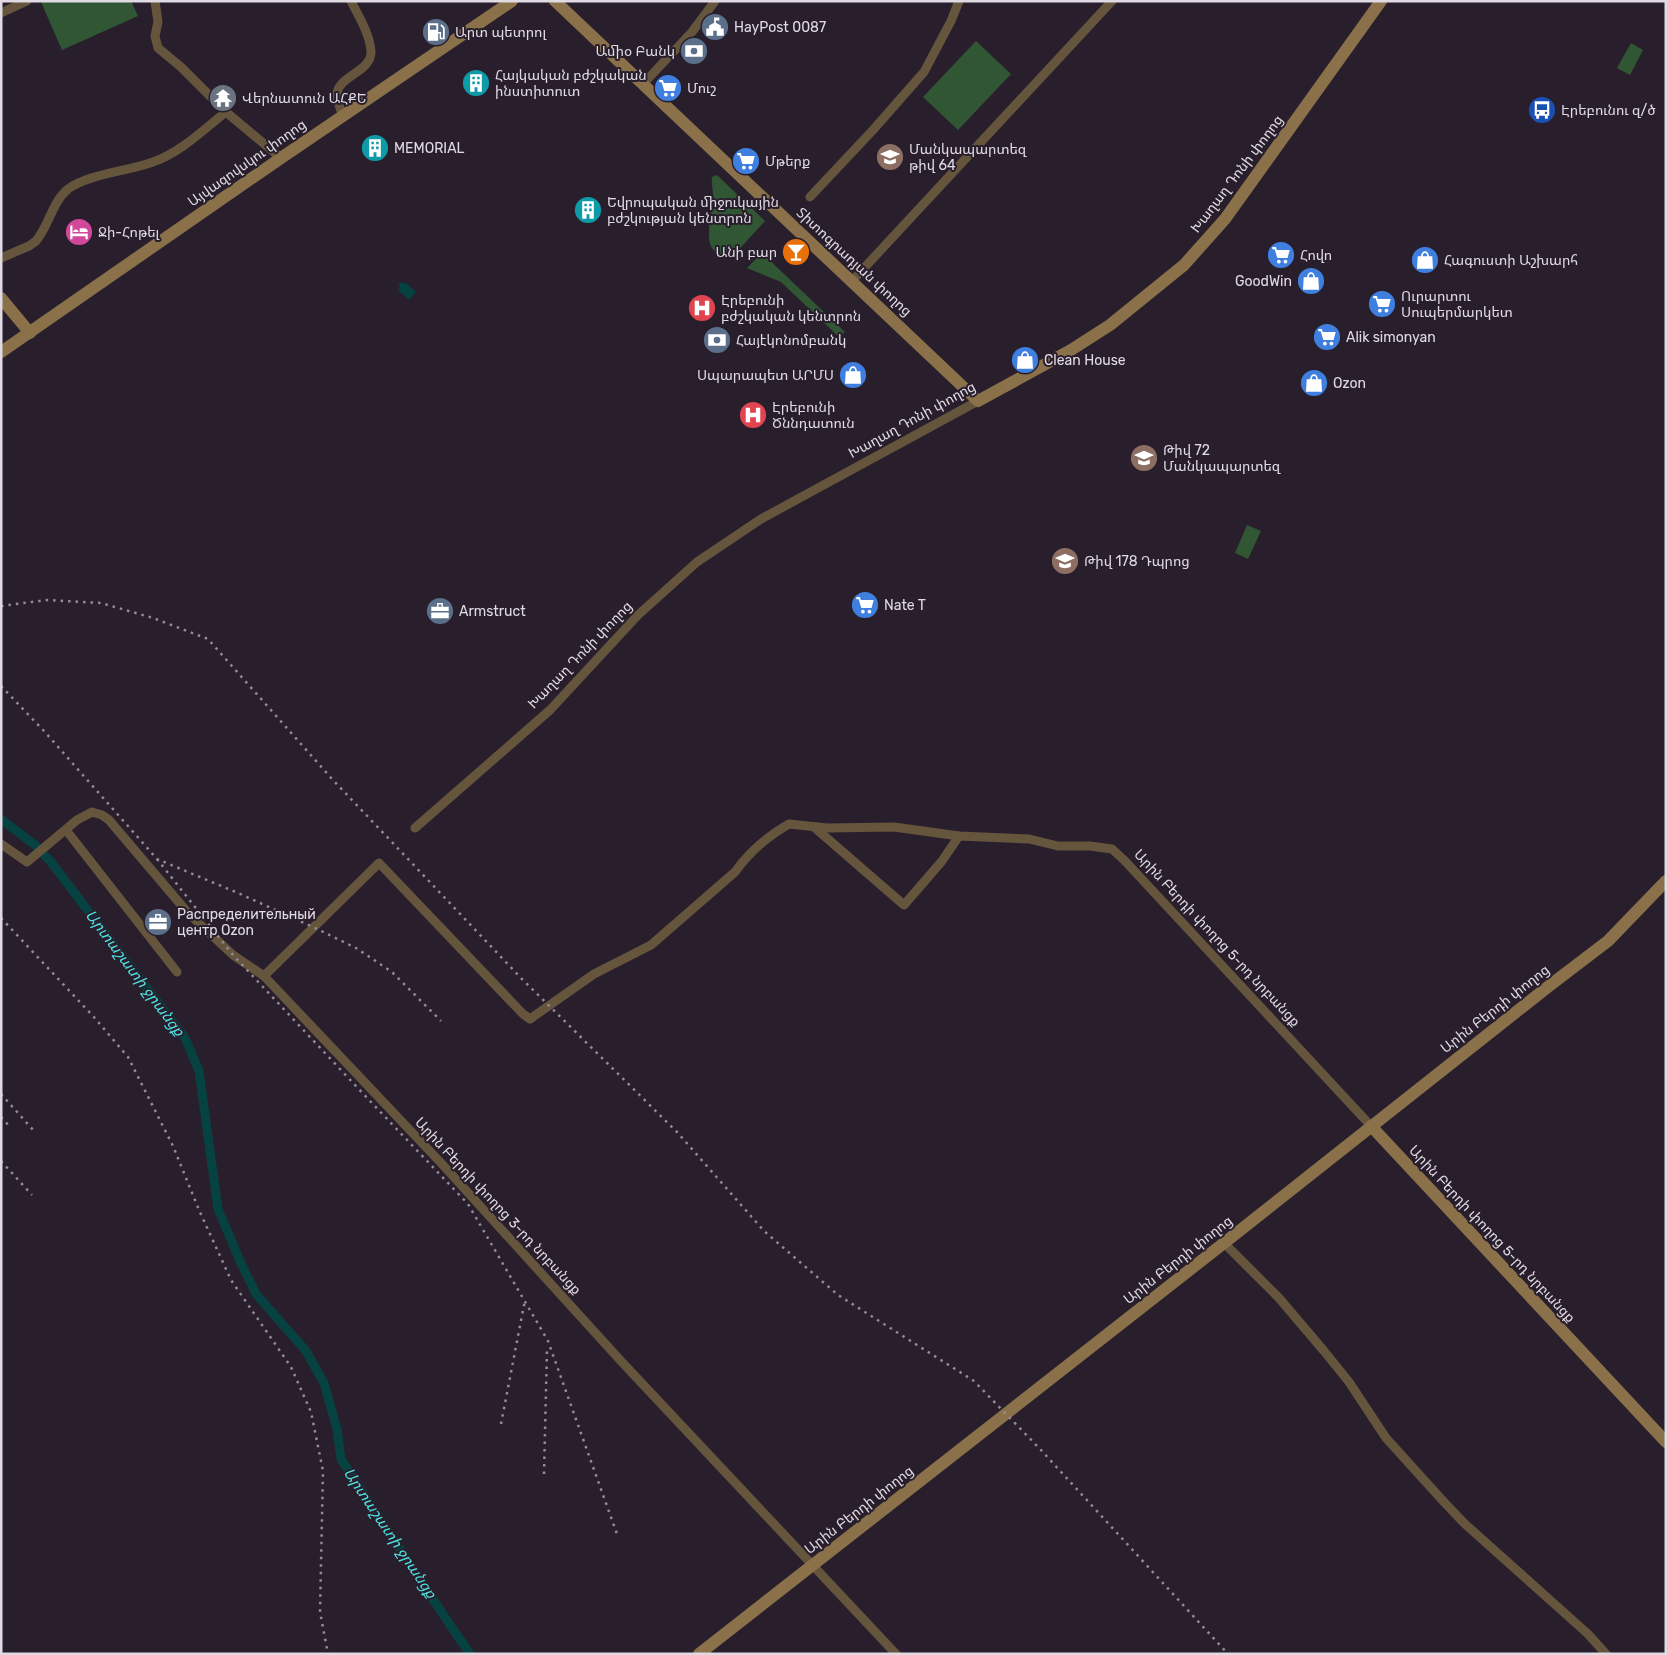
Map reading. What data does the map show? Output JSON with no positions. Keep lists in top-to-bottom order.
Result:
{
  "streets": {
    "street": [
      "Այվազովսկու փողոց",
      "Խաղաղ Դոնի փողոց",
      "Տիտոգրադյան փողոց",
      "Արին Բերդի փողոց 5-րդ նրբանցք",
      "Արին Բերդի փողոց",
      "Արին Բերդի փողոց 3-րդ նրբանցք"
    ]
  },
  "crossings": [
    ["Խաղաղ Դոնի փողոց", "Տիտոգրադյան փողոց"],
    ["Արին Բերդի փողոց 5-րդ նրբանցք", "Արին Բերդի փողոց"],
    ["Արին Բերդի փողոց 5-րդ նրբանցք", "Արին Բերդի փողոց 3-րդ նրբանցք"],
    ["Արին Բերդի փողոց", "Արին Բերդի փողոց 3-րդ նրբանցք"]
  ],
  "water": ["Արտաշատի ջրանցք"],
  "places": {
    "public building": ["HayPost 0087"],
    "fuel station": ["Արտ պետրոլ"],
    "bank": ["Ամիօ Բանկ", "Հայէկոնոմբանկ"],
    "building": ["Հայկական բժշկական ինստիտուտ", "MEMORIAL", "Եվրոպական միջուկային բժշկության կենտրոն"],
    "supermarket": [
      "Մուշ",
      "Մթերք",
      "Հովո",
      "Ուրարտու Սուպերմարկետ",
      "Alik simonyan",
      "Nate T"
    ],
    "temple": ["Վերնատուն ԱՀՔԵ"],
    "bus stop": ["Էրեբունու զ/ծ"],
    "school or university": ["Մանկապարտեզ թիվ 64", "Թիվ 72 Մանկապարտեզ", "Թիվ 178 Դպրոց"],
    "hotel": ["Ջի-Հոթել"],
    "bar": ["Անի բար"],
    "shop": [
      "Հագուստի Աշխարհ",
      "GoodWin",
      "Clean House",
      "Սպարապետ ԱՐՄՍ",
      "Ozon"
    ],
    "hospital": ["Էրեբունի բժշկական կենտրոն", "Էրեբունի Ծննդատուն"],
    "office": ["Armstruct", "Распределительный центр Ozon"]
  }
}
